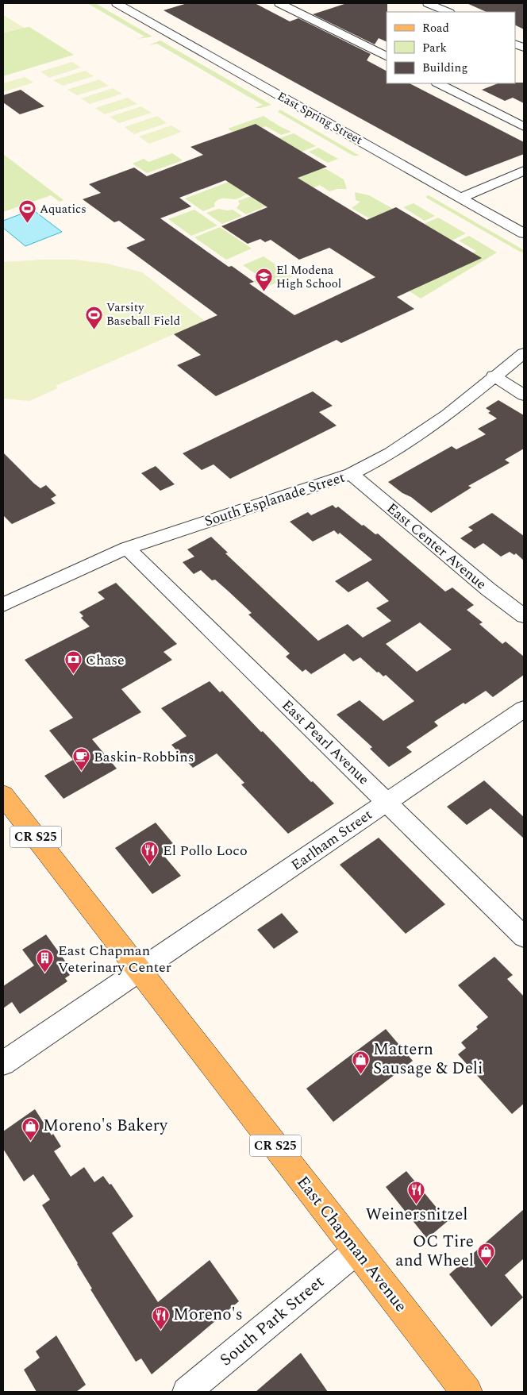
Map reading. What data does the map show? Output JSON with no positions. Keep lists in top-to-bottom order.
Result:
{
  "streets": {
    "main road": ["CR S25", "East Chapman Avenue"],
    "street": [
      "East Spring Street",
      "South Esplanade Street",
      "East Center Avenue",
      "East Pearl Avenue",
      "Earlham Street",
      "South Park Street"
    ]
  },
  "crossings": [
    ["South Esplanade Street", "East Center Avenue"],
    ["South Esplanade Street", "East Pearl Avenue"],
    ["East Pearl Avenue", "Earlham Street"],
    ["Earlham Street", "East Chapman Avenue"],
    ["East Chapman Avenue", "South Park Street"]
  ],
  "places": {
    "sports": ["Aquatics", "Varsity Baseball Field"],
    "school or university": ["El Modena High School"],
    "bank": ["Chase"],
    "cafe": ["Baskin-Robbins"],
    "restaurant": ["El Pollo Loco", "Weinersnitzel", "Moreno's"],
    "building": ["East Chapman Veterinary Center"],
    "shop": ["Mattern Sausage & Deli", "Moreno's Bakery", "OC Tire and Wheel"]
  },
  "legend": ["Road", "Park", "Building"]
}
